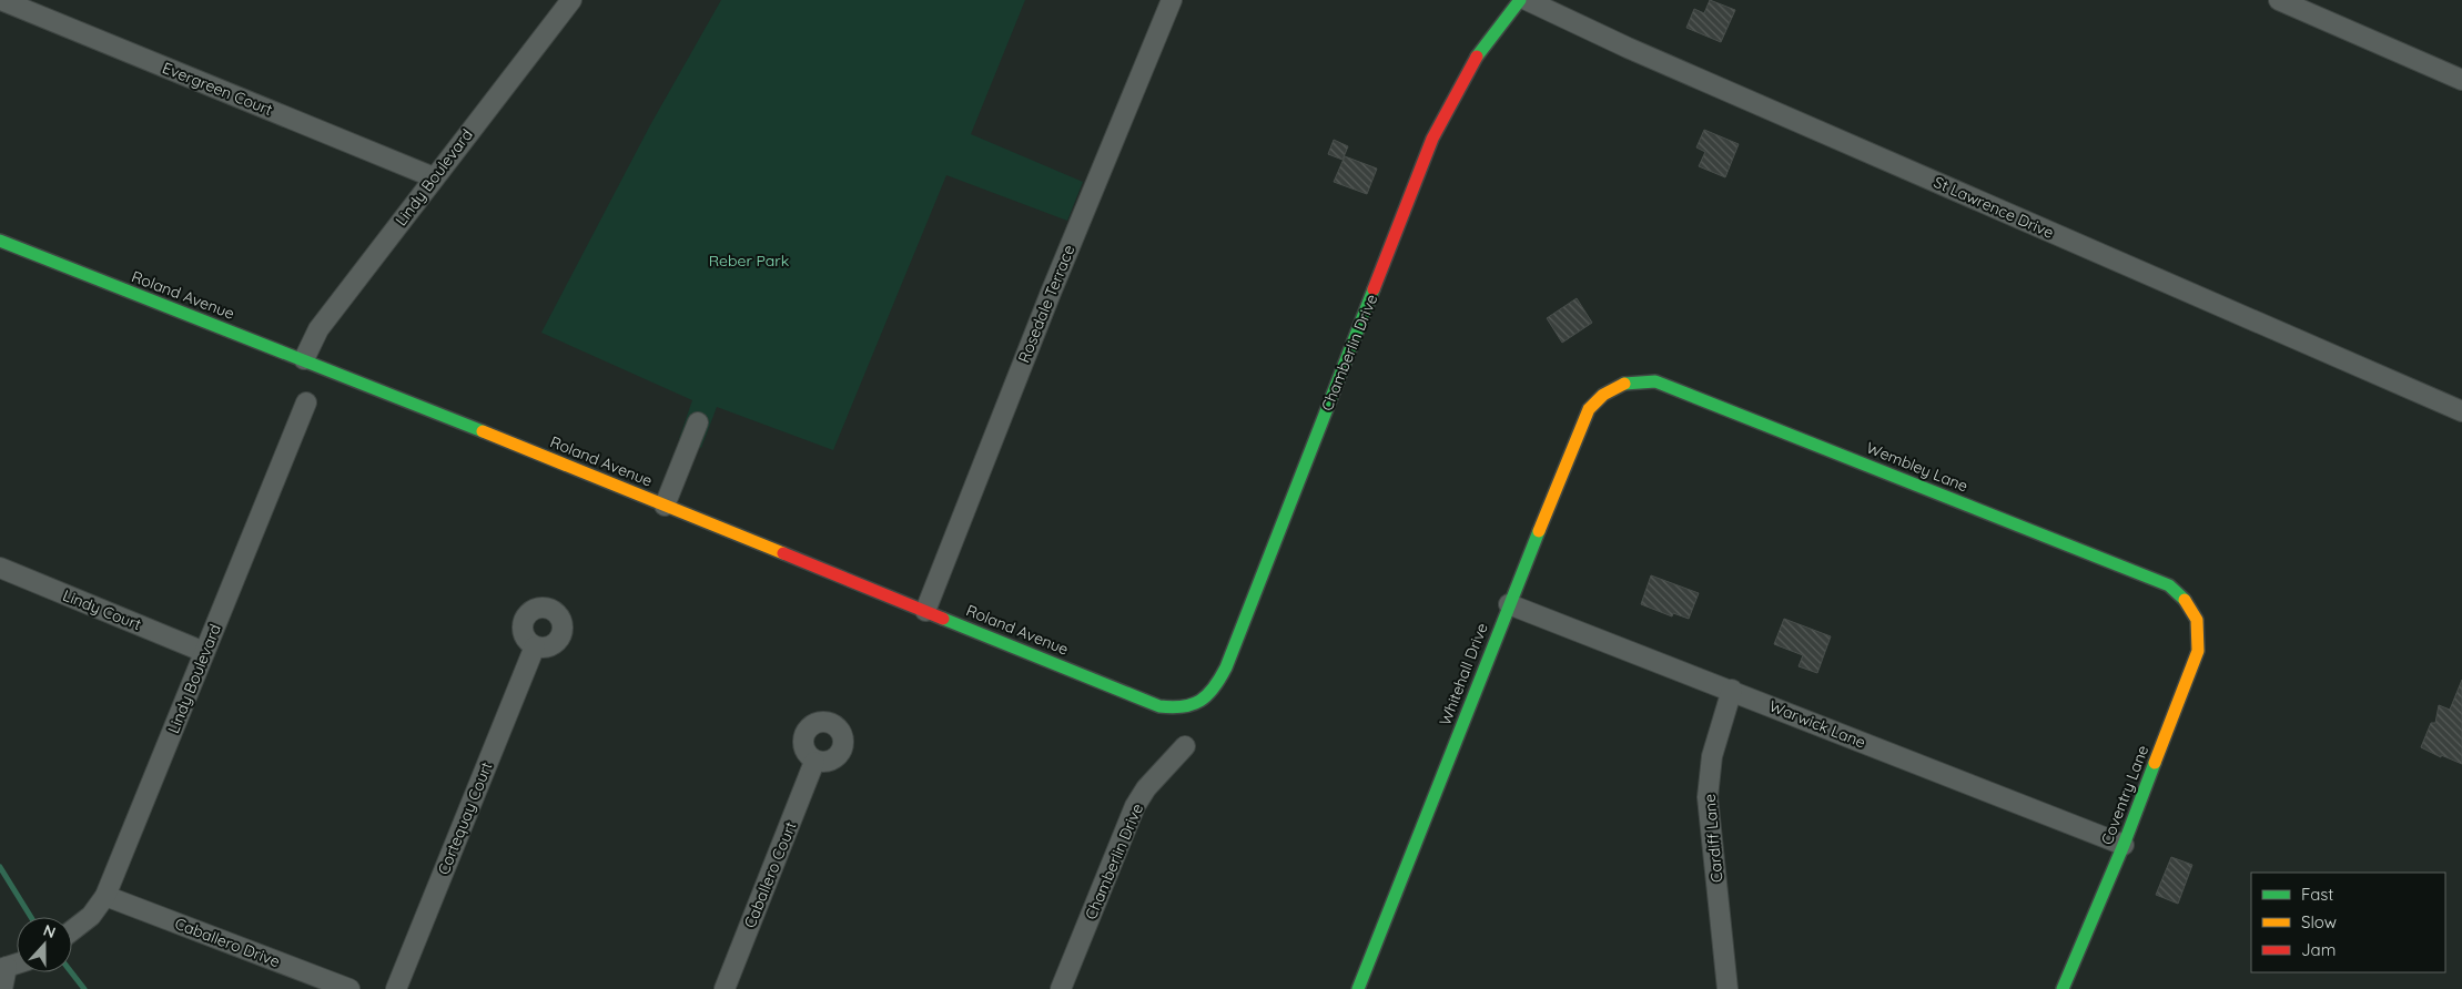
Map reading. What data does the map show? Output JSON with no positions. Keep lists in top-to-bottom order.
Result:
{
  "streets": {
    "street": [
      "Evergreen Court",
      "Lindy Boulevard",
      "St Lawrence Drive",
      "Roland Avenue",
      "Rosedale Terrace",
      "Chamberlin Drive",
      "Wembley Lane",
      "Lindy Court",
      "Whitehall Drive",
      "Warwick Lane",
      "Coventry Lane",
      "Cortequay Court",
      "Cardiff Lane",
      "Caballero Court",
      "Caballero Drive"
    ]
  },
  "crossings": [
    ["Evergreen Court", "Lindy Boulevard"],
    ["Lindy Boulevard", "Roland Avenue"],
    ["Lindy Boulevard", "Lindy Court"],
    ["Lindy Boulevard", "Caballero Drive"],
    ["Roland Avenue", "Rosedale Terrace"],
    ["Roland Avenue", "Chamberlin Drive"],
    ["Wembley Lane", "Whitehall Drive"],
    ["Wembley Lane", "Coventry Lane"],
    ["Whitehall Drive", "Warwick Lane"],
    ["Warwick Lane", "Coventry Lane"],
    ["Warwick Lane", "Cardiff Lane"]
  ],
  "parks": ["Reber Park"],
  "legend": ["Fast", "Slow", "Jam"],
  "north": "top"
}
